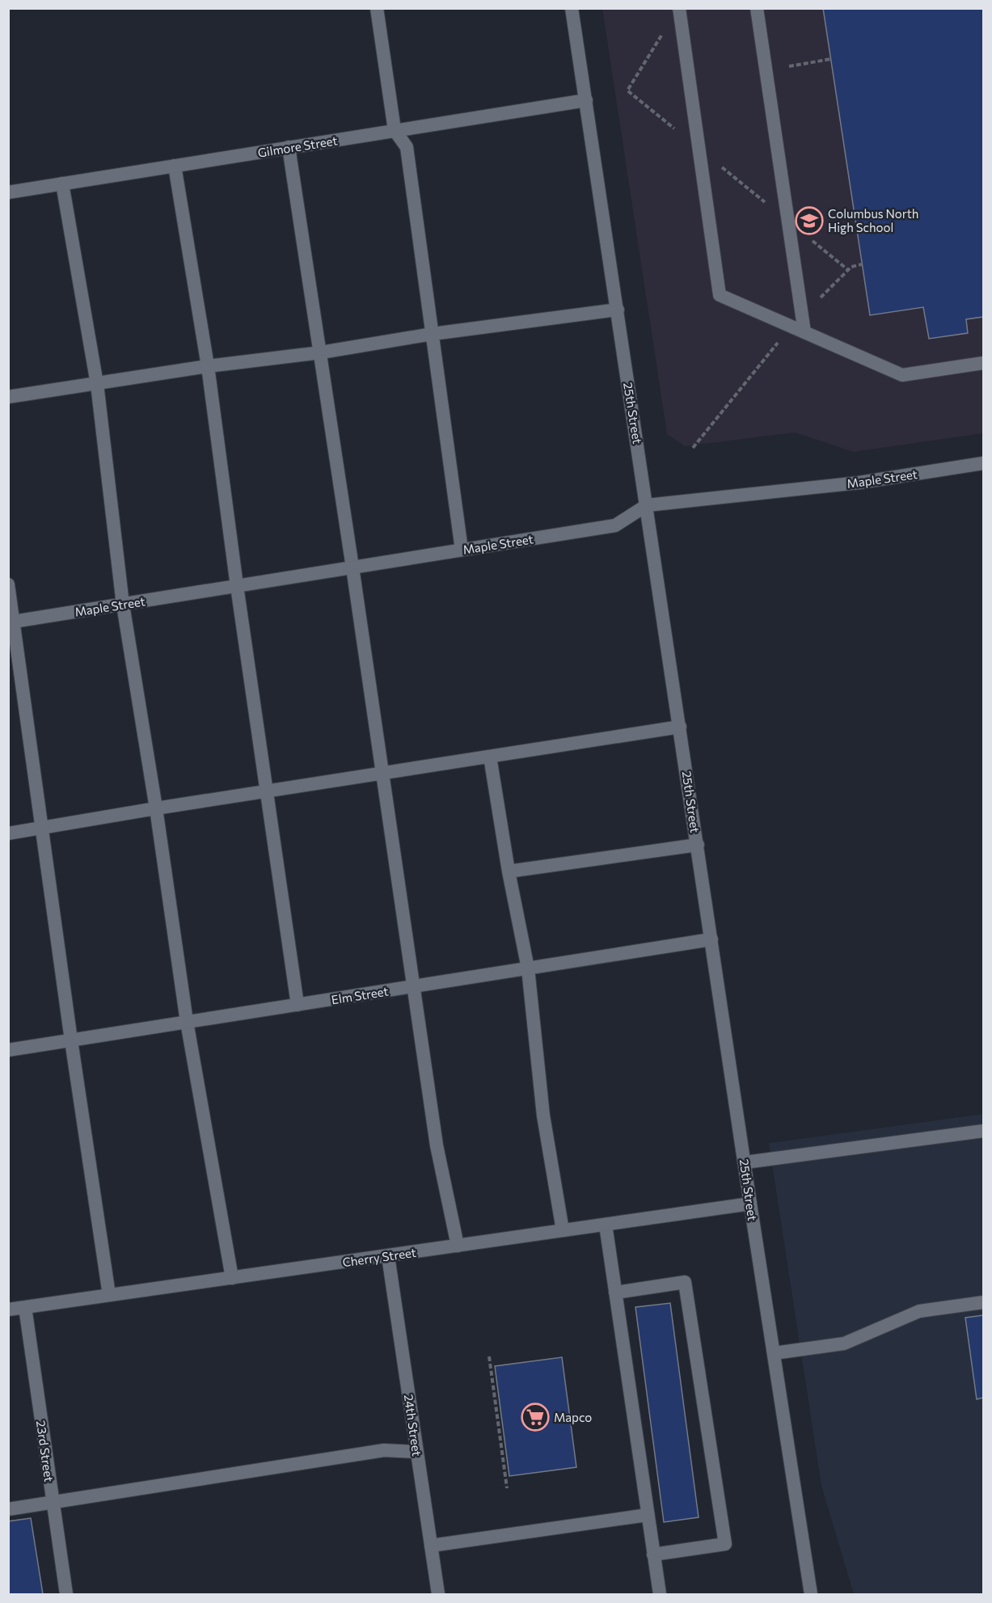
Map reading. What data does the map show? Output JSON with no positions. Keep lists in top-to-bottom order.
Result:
{
  "streets": {
    "street": [
      "Gilmore Street",
      "25th Street",
      "Maple Street",
      "Elm Street",
      "Cherry Street",
      "24th Street",
      "23rd Street"
    ]
  },
  "crossings": [
    ["Gilmore Street", "25th Street"],
    ["25th Street", "Maple Street"],
    ["25th Street", "Elm Street"],
    ["25th Street", "Cherry Street"],
    ["Cherry Street", "24th Street"],
    ["Cherry Street", "23rd Street"]
  ],
  "places": {
    "school or university": ["Columbus North High School"],
    "supermarket": ["Mapco"]
  }
}
